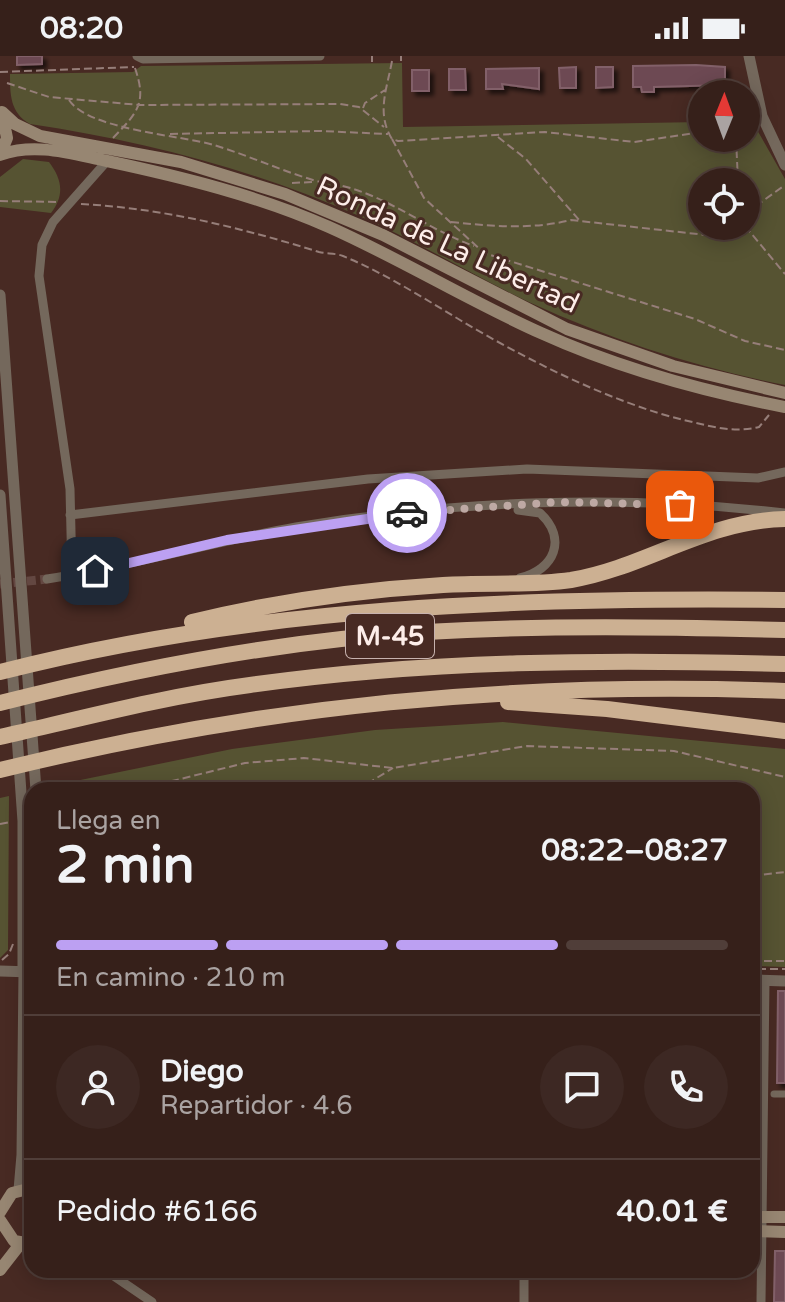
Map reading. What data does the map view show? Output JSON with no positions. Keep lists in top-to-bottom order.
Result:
{
  "streets": {
    "highway": ["M-45"],
    "main road": ["Ronda de La Libertad"]
  },
  "north": "top",
  "page": {
    "status": "08:20",
    "heading": ["2 min", "Llega en", "08:22–08:27"],
    "panel": [
      "Diego",
      "Repartidor · 4.6",
      "Pedido #6166",
      "40.01 €"
    ],
    "bar": "En camino · 210 m"
  }
}
